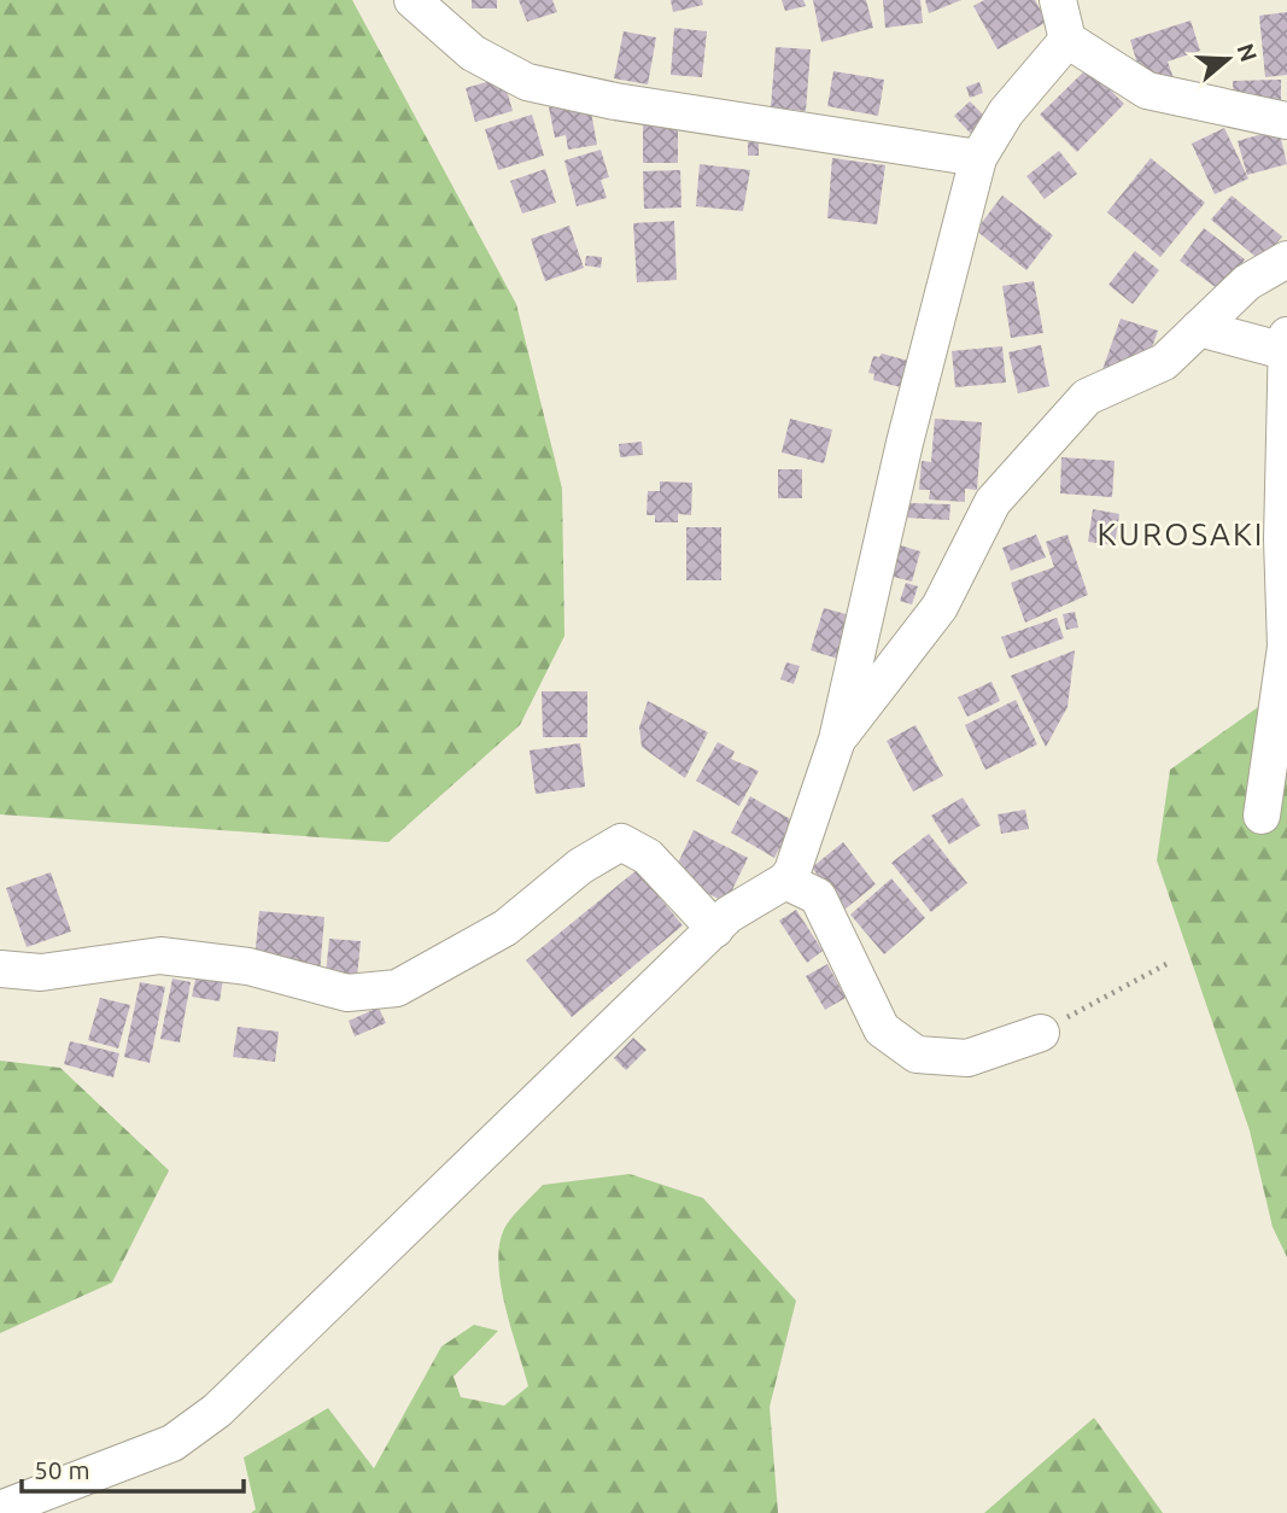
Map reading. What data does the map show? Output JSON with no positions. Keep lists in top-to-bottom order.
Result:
{
  "districts": ["KUROSAKI"],
  "scale_bar": "50 m",
  "north": "right"
}
